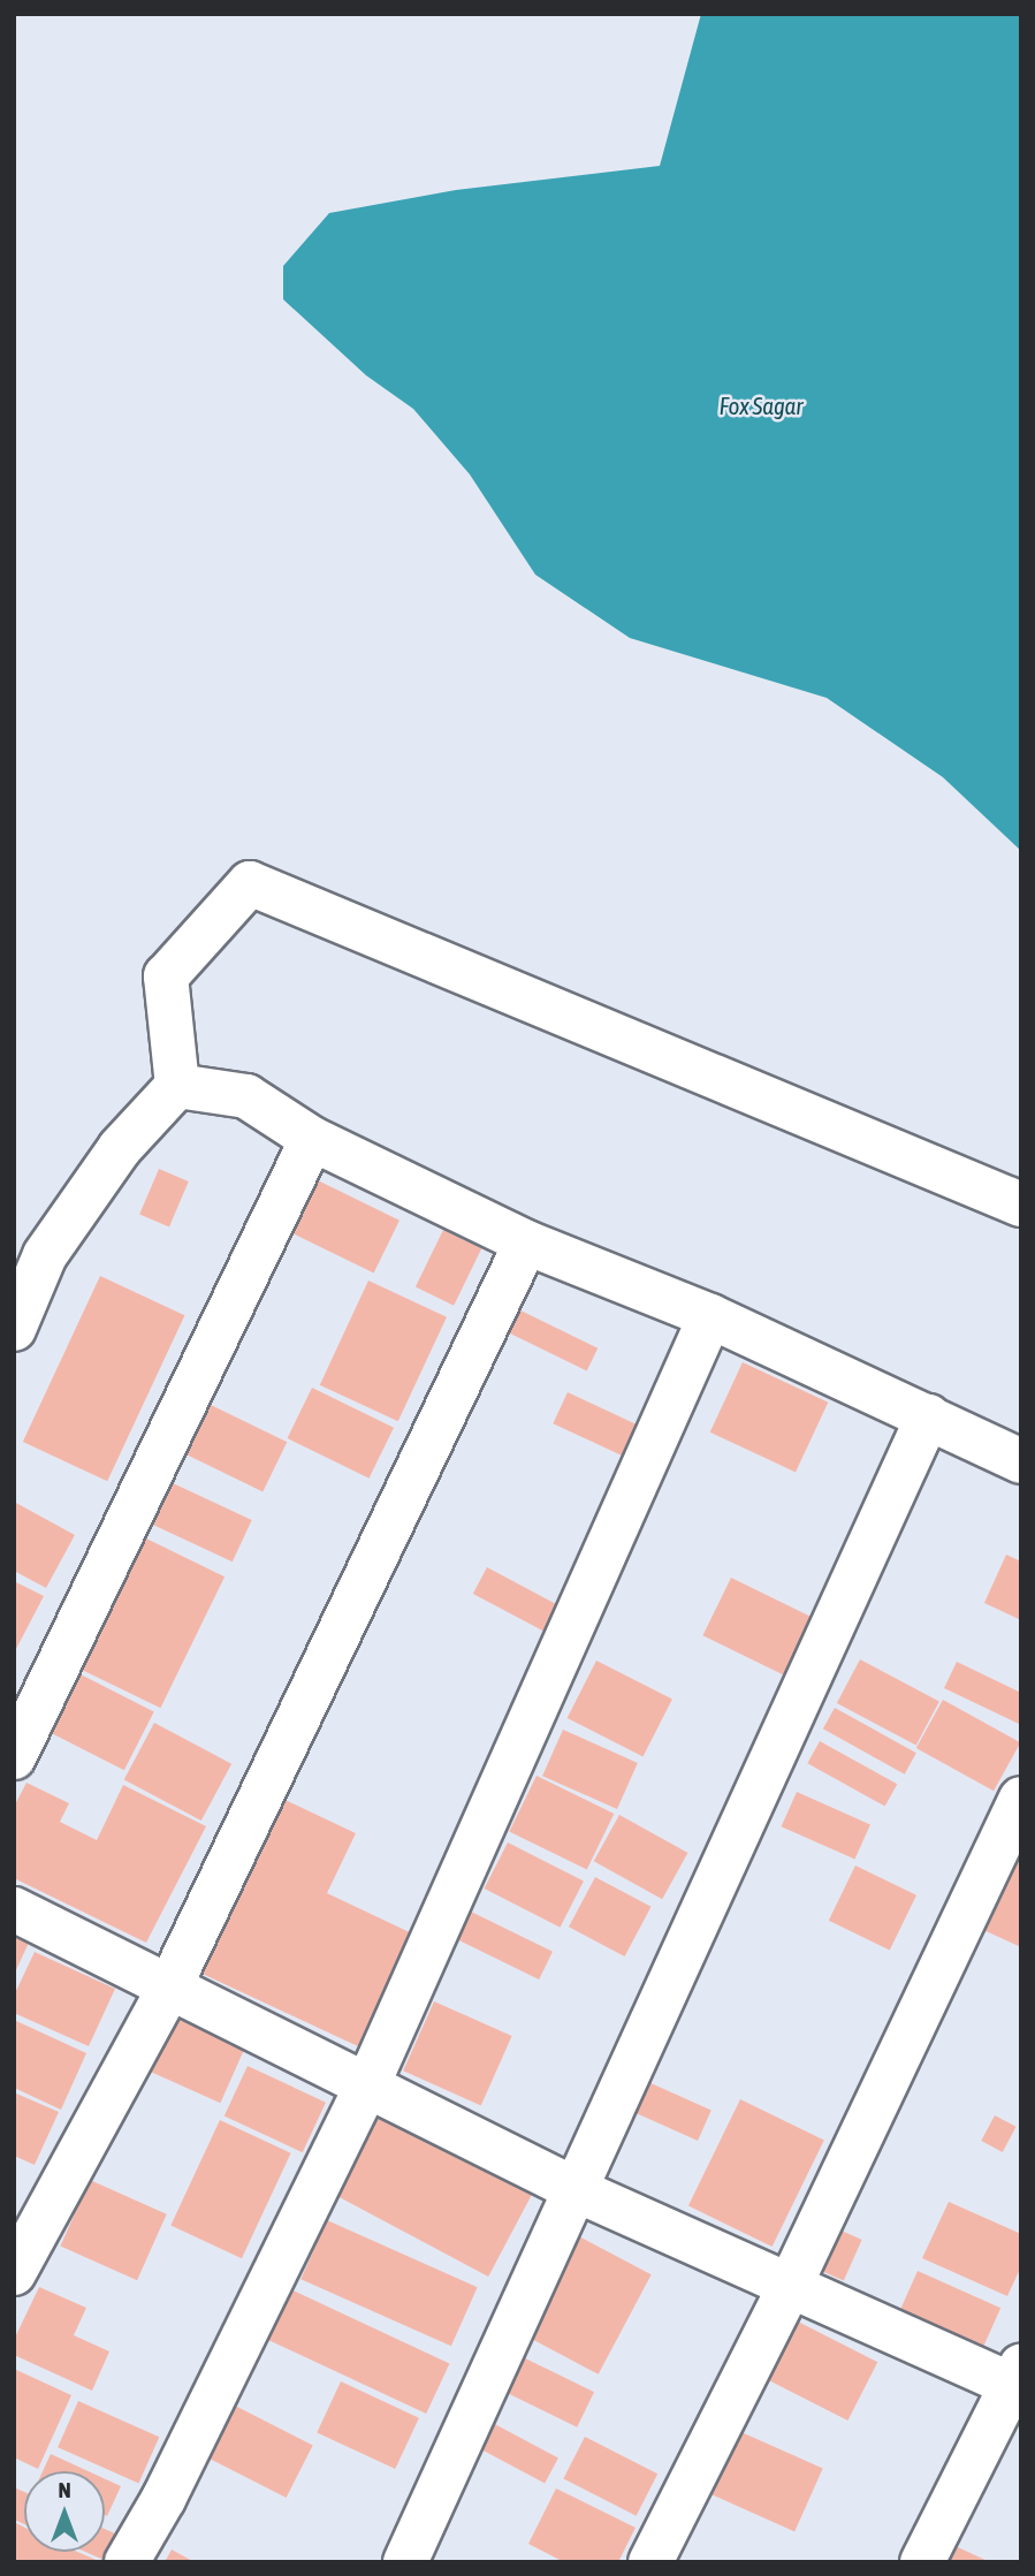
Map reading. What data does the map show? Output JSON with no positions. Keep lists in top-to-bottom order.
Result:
{
  "water": ["Fox Sagar"],
  "north": "top"
}
